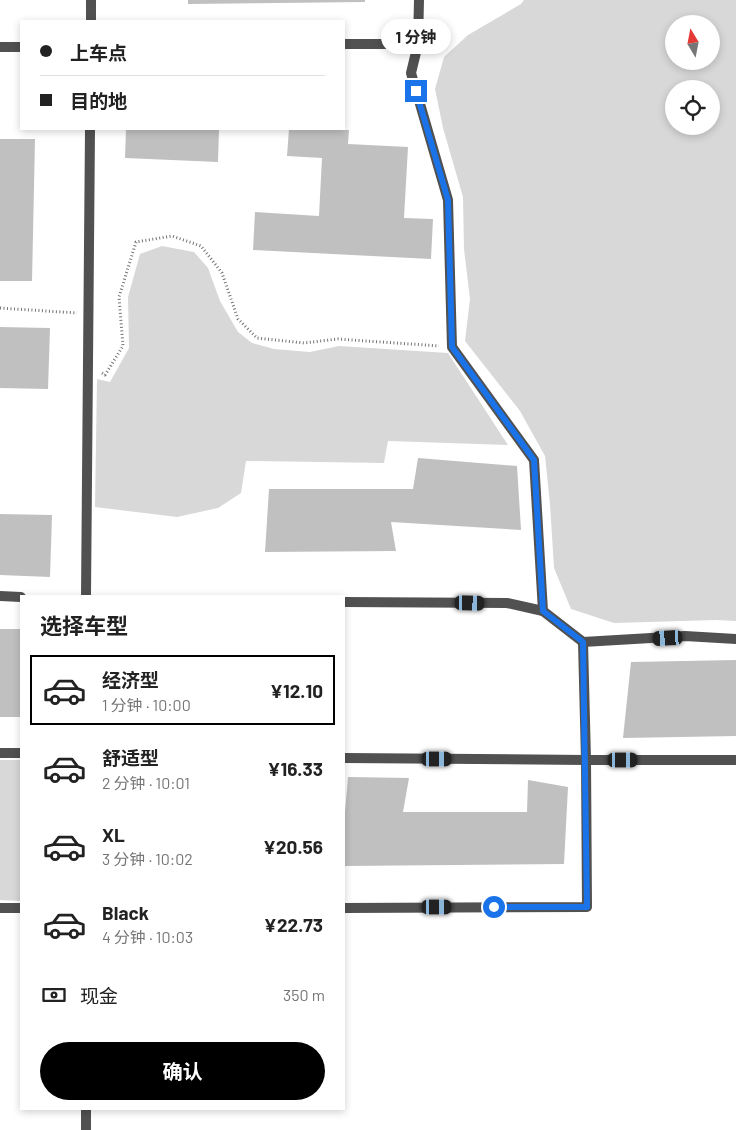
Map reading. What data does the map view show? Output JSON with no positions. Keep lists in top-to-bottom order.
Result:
{
  "north": "top",
  "page": {
    "bubble": "1 分钟",
    "banner": ["上车点", "目的地"],
    "heading": "选择车型",
    "list": [
      {
        "name": "经济型",
        "note": "1 分钟 · 10:00",
        "value": "¥12.10"
      },
      {
        "name": "舒适型",
        "note": "2 分钟 · 10:01",
        "value": "¥16.33"
      },
      {
        "name": "XL",
        "note": "3 分钟 · 10:02",
        "value": "¥20.56"
      },
      {
        "name": "Black",
        "note": "4 分钟 · 10:03",
        "value": "¥22.73"
      }
    ],
    "pay": ["现金", "350 m"],
    "buttons": "确认"
  }
}
